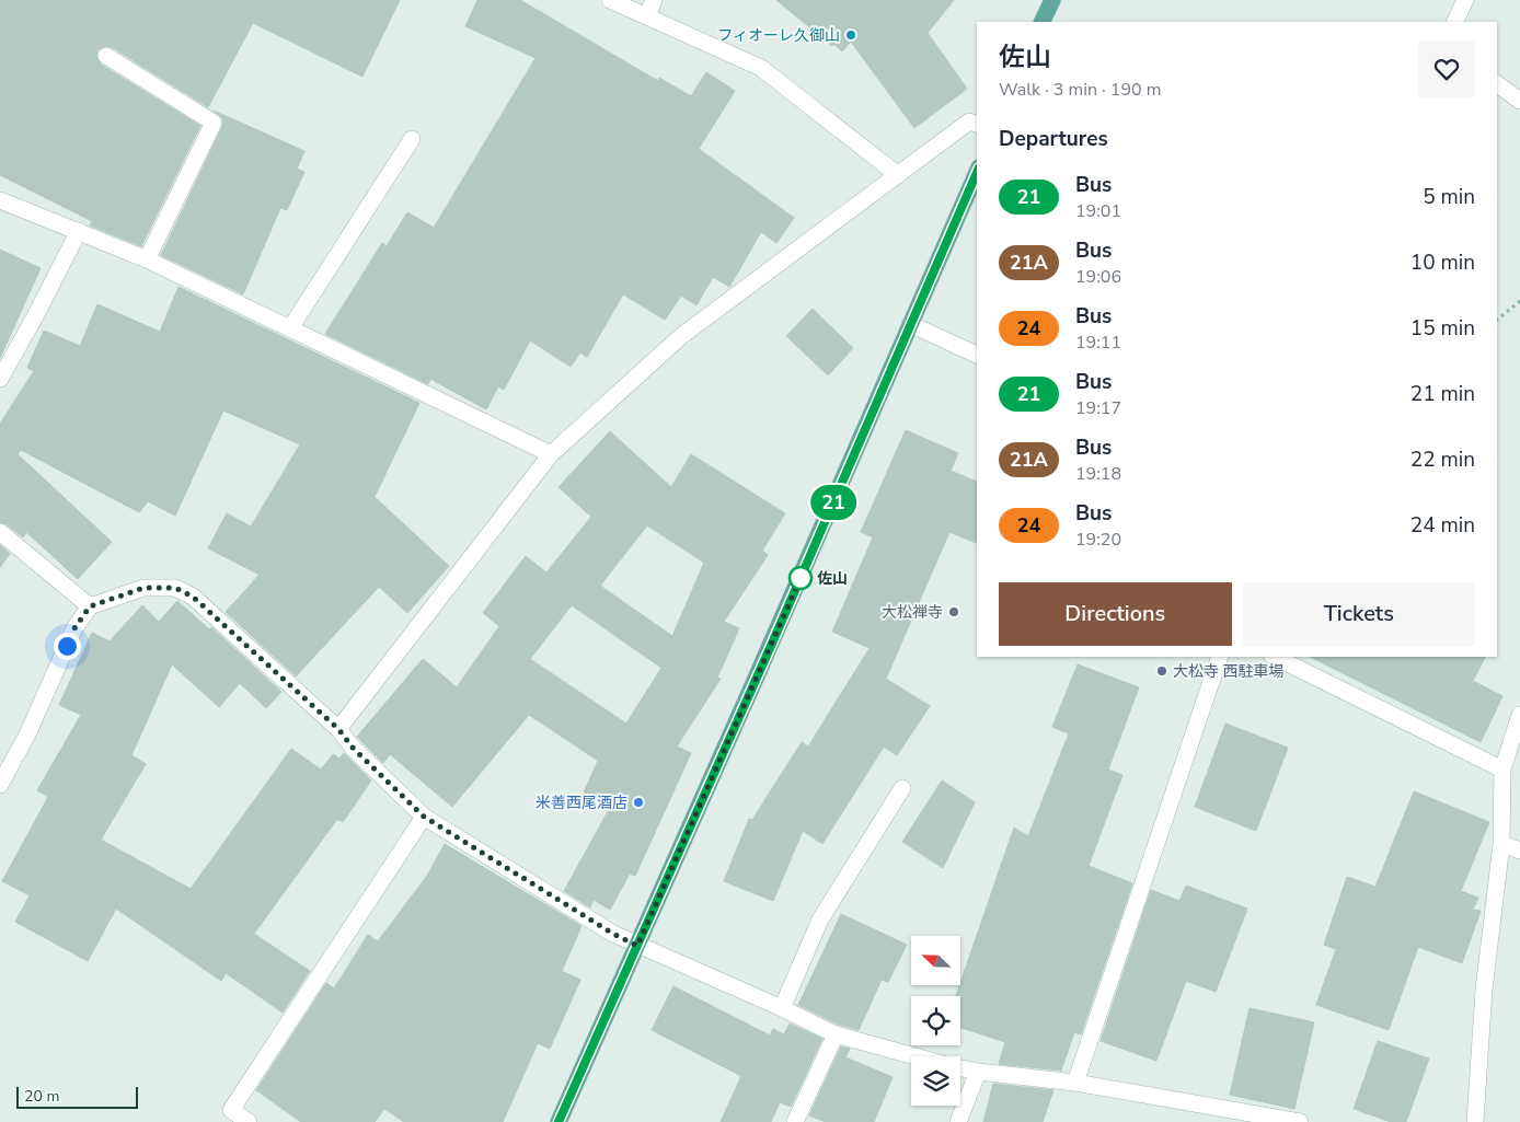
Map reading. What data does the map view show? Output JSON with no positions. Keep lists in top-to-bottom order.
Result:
{
  "places": [
    "フィオーレ久御山",
    "佐山",
    "大松禅寺",
    "大松寺 西駐車場",
    "米善西尾酒店"
  ],
  "lines": ["bus line 21"],
  "scale_bar": "20 m",
  "north": "top left",
  "page": {
    "on_map": "21",
    "heading": [
      ["佐山", "Walk · 3 min · 190 m"],
      "Departures"
    ],
    "list": [
      {
        "mark": "21",
        "name": "Bus",
        "note": "19:01",
        "value": "5 min"
      },
      {
        "mark": "21A",
        "name": "Bus",
        "note": "19:06",
        "value": "10 min"
      },
      {
        "mark": "24",
        "name": "Bus",
        "note": "19:11",
        "value": "15 min"
      },
      {
        "mark": "21",
        "name": "Bus",
        "note": "19:17",
        "value": "21 min"
      },
      {
        "mark": "21A",
        "name": "Bus",
        "note": "19:18",
        "value": "22 min"
      },
      {
        "mark": "24",
        "name": "Bus",
        "note": "19:20",
        "value": "24 min"
      }
    ],
    "buttons": ["Directions", "Tickets"],
    "scale": "20 m"
  }
}
